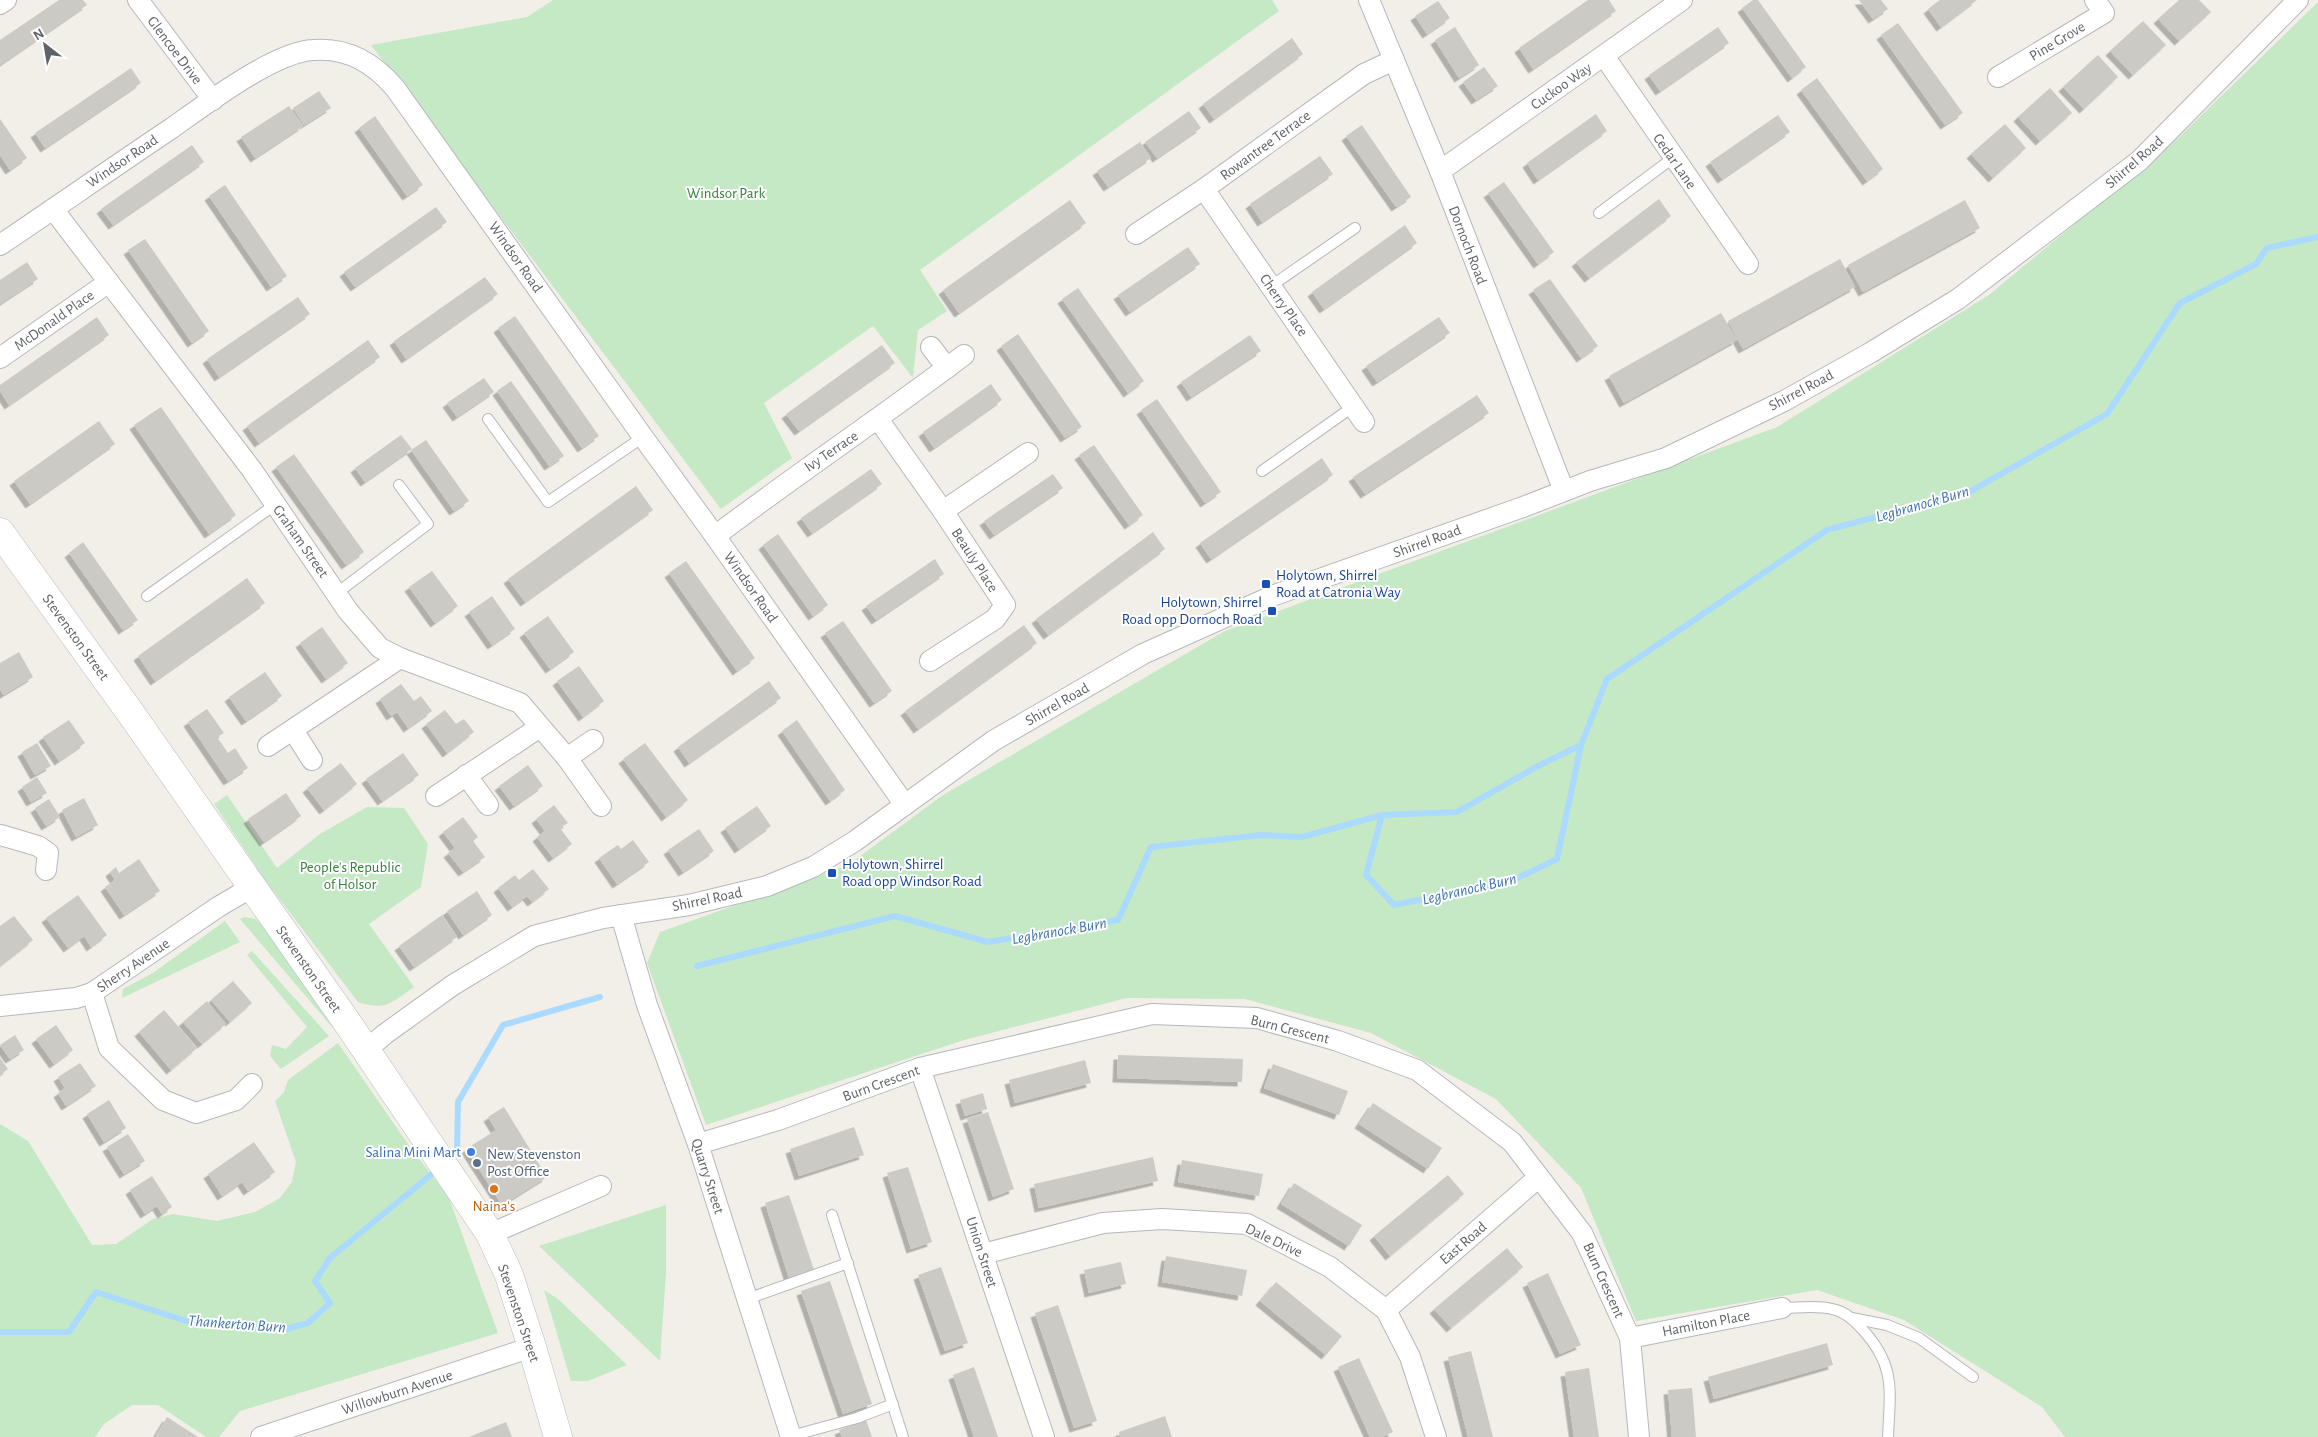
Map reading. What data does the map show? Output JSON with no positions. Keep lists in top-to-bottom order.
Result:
{
  "streets": {
    "main road": ["Stevenston Street"],
    "street": [
      "Pine Grove",
      "Glencoe Drive",
      "Cuckoo Way",
      "Rowantree Terrace",
      "Windsor Road",
      "Cedar Lane",
      "Shirrel Road",
      "Dornoch Road",
      "Cherry Place",
      "McDonald Place",
      "Ivy Terrace",
      "Graham Street",
      "Beauly Place",
      "Sherry Avenue",
      "Burn Crescent",
      "Quarry Street",
      "Dale Drive",
      "East Road",
      "Union Street",
      "Hamilton Place",
      "Willowburn Avenue"
    ]
  },
  "crossings": [
    ["Glencoe Drive", "Windsor Road"],
    ["Cuckoo Way", "Cedar Lane"],
    ["Cuckoo Way", "Dornoch Road"],
    ["Rowantree Terrace", "Dornoch Road"],
    ["Rowantree Terrace", "Cherry Place"],
    ["Windsor Road", "Shirrel Road"],
    ["Windsor Road", "Ivy Terrace"],
    ["Windsor Road", "Graham Street"],
    ["Shirrel Road", "Dornoch Road"],
    ["Shirrel Road", "Stevenston Street"],
    ["Shirrel Road", "Quarry Street"],
    ["McDonald Place", "Graham Street"],
    ["Ivy Terrace", "Beauly Place"],
    ["Stevenston Street", "Sherry Avenue"],
    ["Stevenston Street", "Willowburn Avenue"],
    ["Burn Crescent", "Quarry Street"],
    ["Burn Crescent", "East Road"],
    ["Burn Crescent", "Union Street"],
    ["Burn Crescent", "Hamilton Place"],
    ["Dale Drive", "East Road"],
    ["Dale Drive", "Union Street"]
  ],
  "water": ["Legbranock Burn", "Thankerton Burn"],
  "parks": ["Windsor Park", "People's Republic of Holsor"],
  "places": {
    "transit": ["Holytown, Shirrel Road at Catronia Way", "Holytown, Shirrel Road opp Dornoch Road", "Holytown, Shirrel Road opp Windsor Road"],
    "other": ["Salina Mini Mart", "New Stevenston Post Office", "Naina's"]
  },
  "north": "top left"
}
